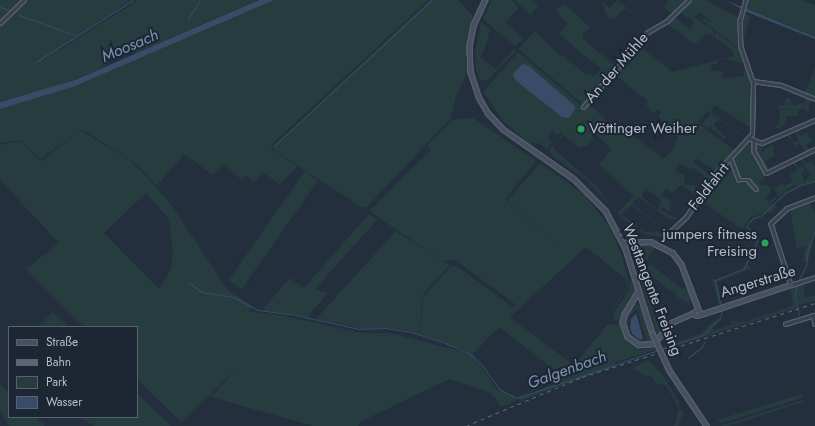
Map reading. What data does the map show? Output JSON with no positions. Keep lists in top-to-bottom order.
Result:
{
  "streets": {
    "main road": ["Angerstraße", "Westtangente Freising"],
    "street": ["An der Mühle", "Feldfahrt"]
  },
  "water": ["Moosach", "Galgenbach"],
  "places": ["Vöttinger Weiher", "jumpers fitness Freising"],
  "legend": [
    "Straße",
    "Bahn",
    "Park",
    "Wasser"
  ]
}
